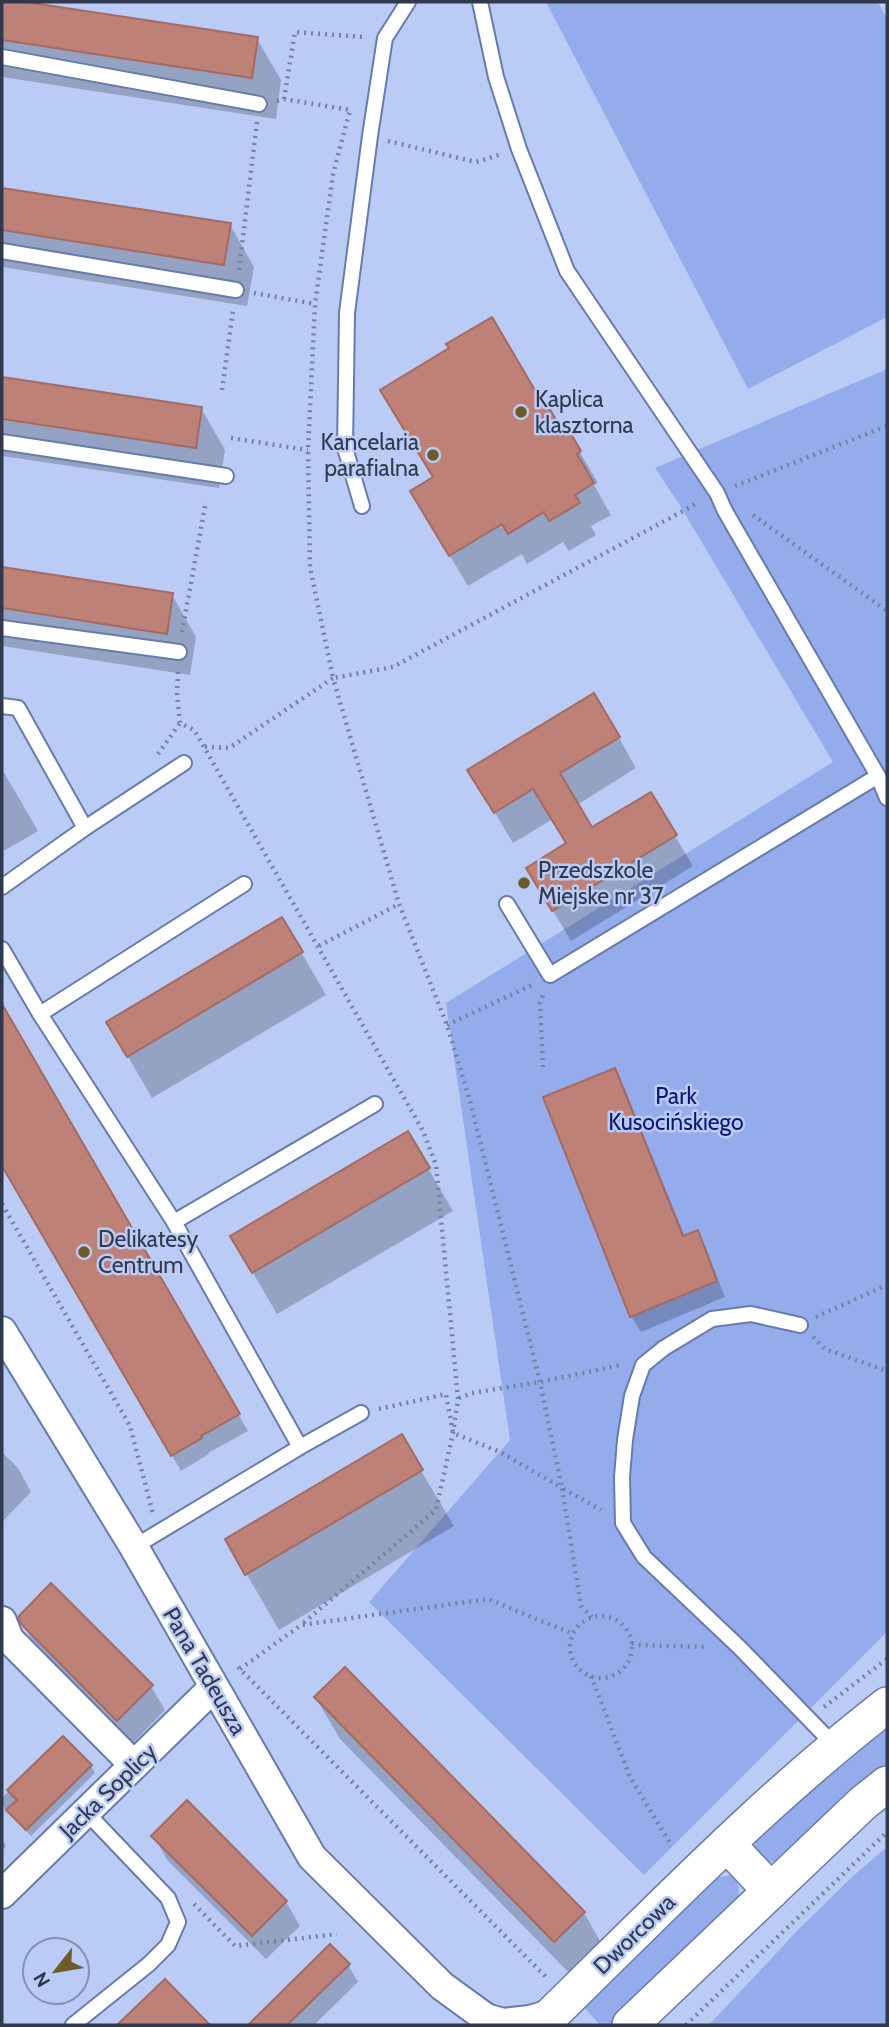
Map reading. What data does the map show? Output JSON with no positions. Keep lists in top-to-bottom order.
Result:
{
  "streets": {
    "street": ["Pana Tadeusza", "Jacka Soplicy", "Dworcowa"]
  },
  "crossings": [
    ["Pana Tadeusza", "Jacka Soplicy"],
    ["Pana Tadeusza", "Dworcowa"]
  ],
  "parks": ["Park Kusocińskiego"],
  "places": [
    "Kaplica klasztorna",
    "Kancelaria parafialna",
    "Przedszkole Miejske nr 37",
    "Delikatesy Centrum"
  ],
  "north": "bottom left"
}
